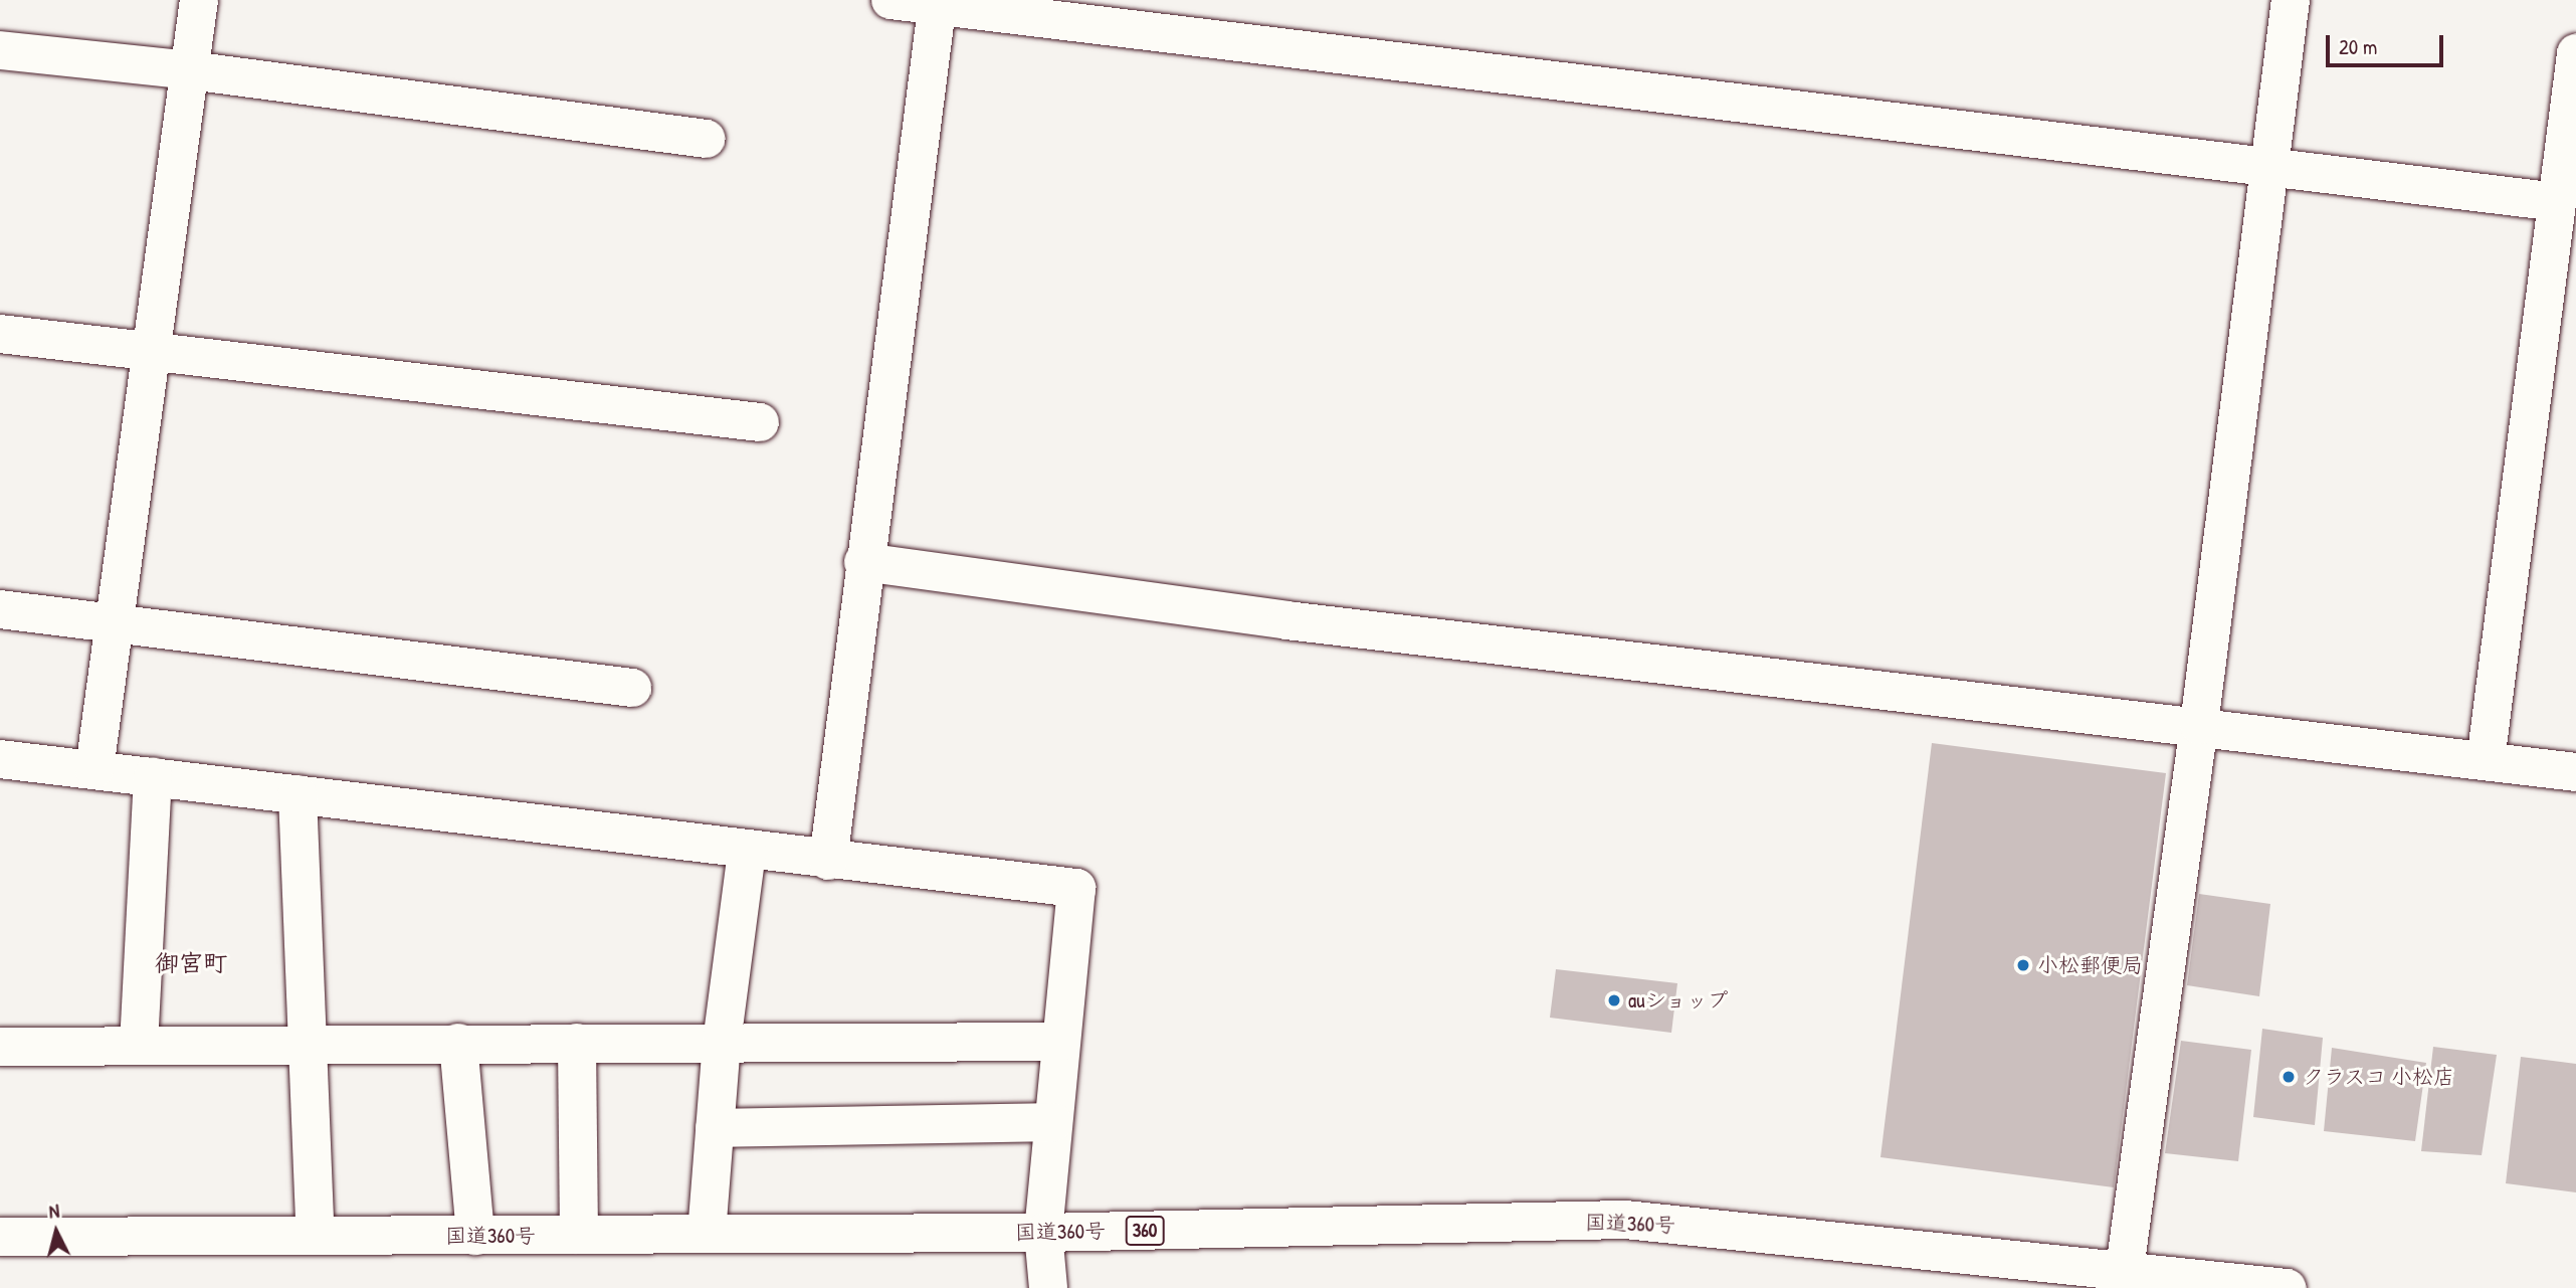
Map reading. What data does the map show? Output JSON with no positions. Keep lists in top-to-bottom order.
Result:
{
  "streets": {
    "main road": ["国道360号", "360"]
  },
  "districts": ["御宮町"],
  "places": ["小松郵便局", "auショップ", "クラスコ 小松店"],
  "scale_bar": "20 m",
  "north": "top"
}
